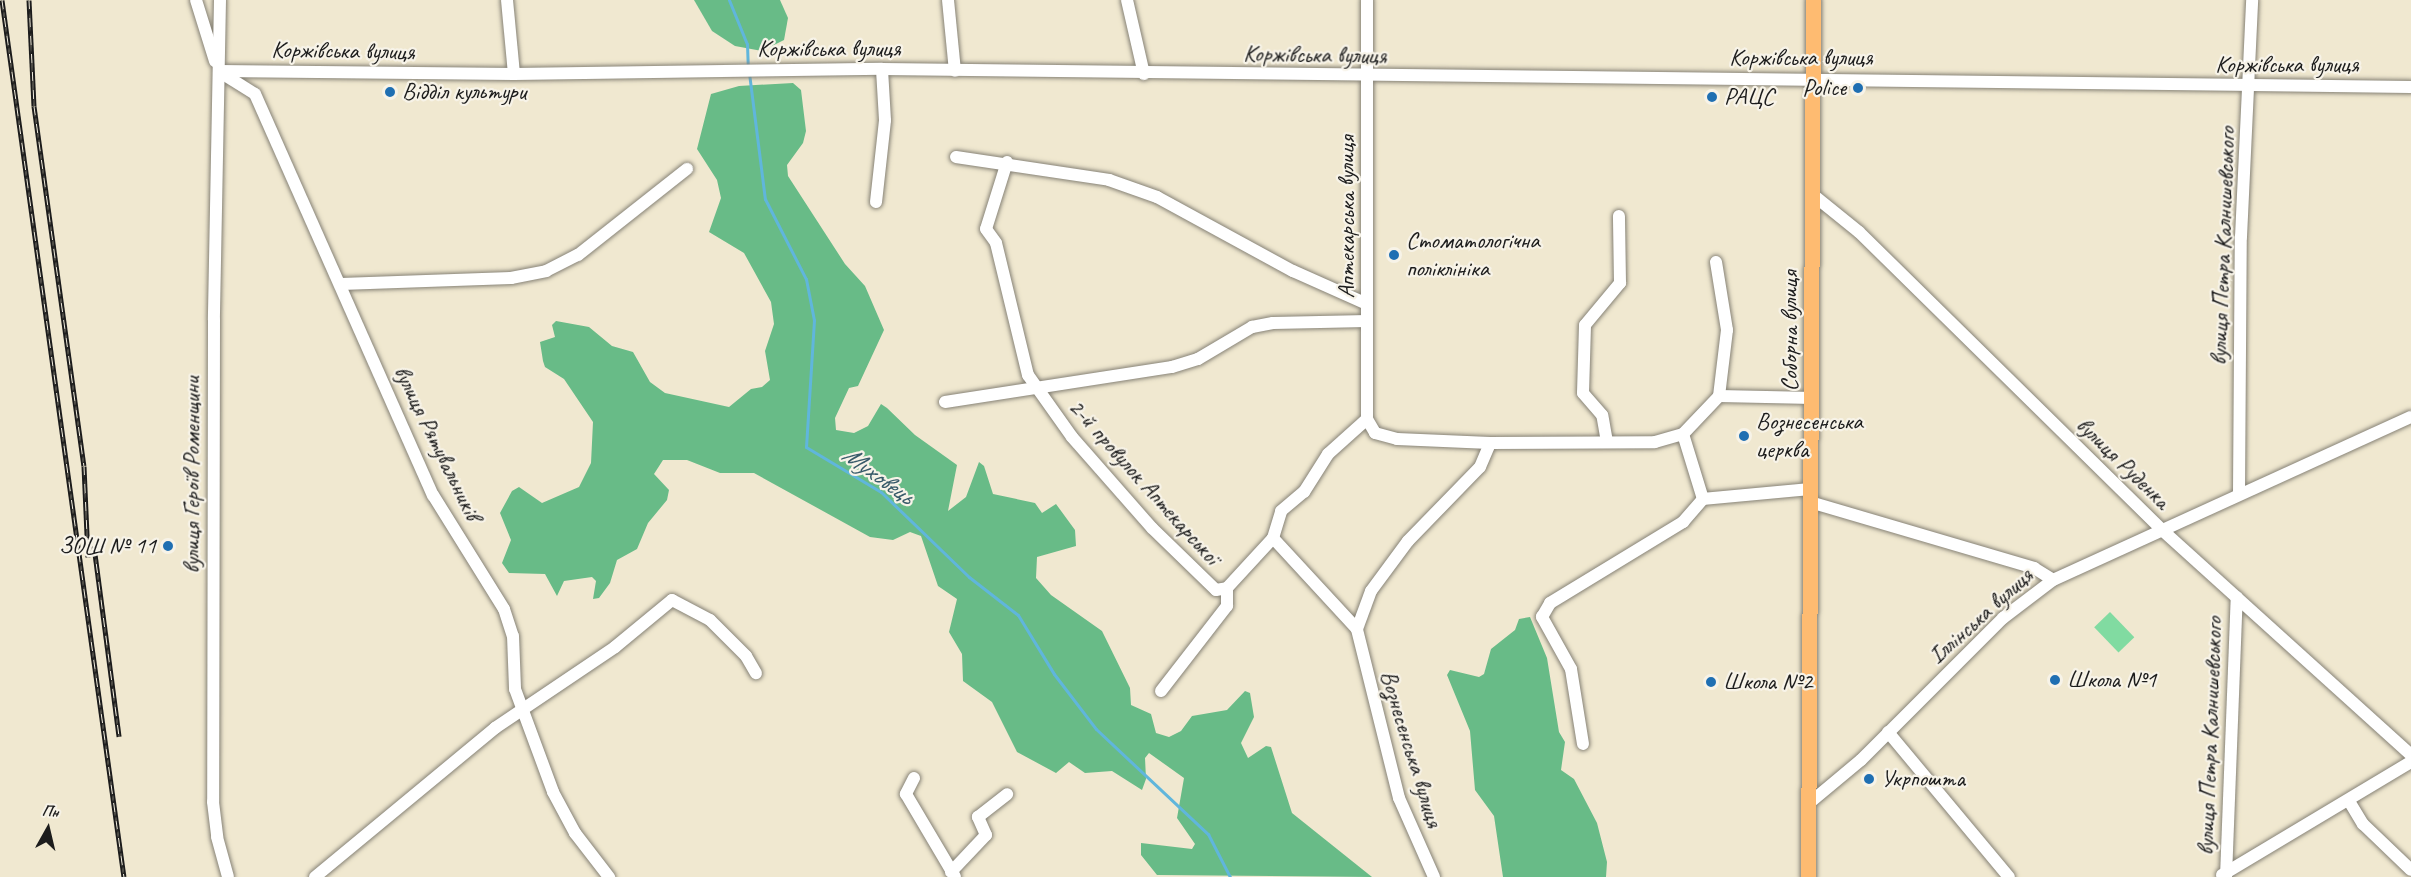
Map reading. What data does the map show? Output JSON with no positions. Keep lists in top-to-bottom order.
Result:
{
  "streets": {
    "main road": ["Соборна вулиця"],
    "street": [
      "Коржівська вулиця",
      "Аптекарська вулиця",
      "вулиця Петра Калнишевського",
      "вулиця Рятувальників",
      "вулиця Руденка",
      "вулиця Героїв Роменщини",
      "2-й провулок Аптекарської",
      "Іллінська вулиця",
      "Вознесенська вулиця"
    ]
  },
  "crossings": [
    ["Коржівська вулиця", "Аптекарська вулиця"],
    ["Коржівська вулиця", "вулиця Петра Калнишевського"],
    ["Коржівська вулиця", "Соборна вулиця"],
    ["Коржівська вулиця", "вулиця Рятувальників"],
    ["Коржівська вулиця", "вулиця Героїв Роменщини"],
    ["Аптекарська вулиця", "2-й провулок Аптекарської"],
    ["вулиця Петра Калнишевського", "вулиця Руденка"],
    ["вулиця Петра Калнишевського", "Іллінська вулиця"],
    ["Соборна вулиця", "вулиця Руденка"],
    ["Соборна вулиця", "Іллінська вулиця"],
    ["вулиця Рятувальників", "вулиця Героїв Роменщини"],
    ["вулиця Руденка", "Іллінська вулиця"]
  ],
  "water": ["Муховець"],
  "places": [
    "Police",
    "Відділ культури",
    "РАЦС",
    "Стоматологічна поліклініка",
    "Вознесенська церква",
    "ЗОШ № 11",
    "Школа №1",
    "Школа №2",
    "Укрпошта"
  ],
  "north": "top"
}
